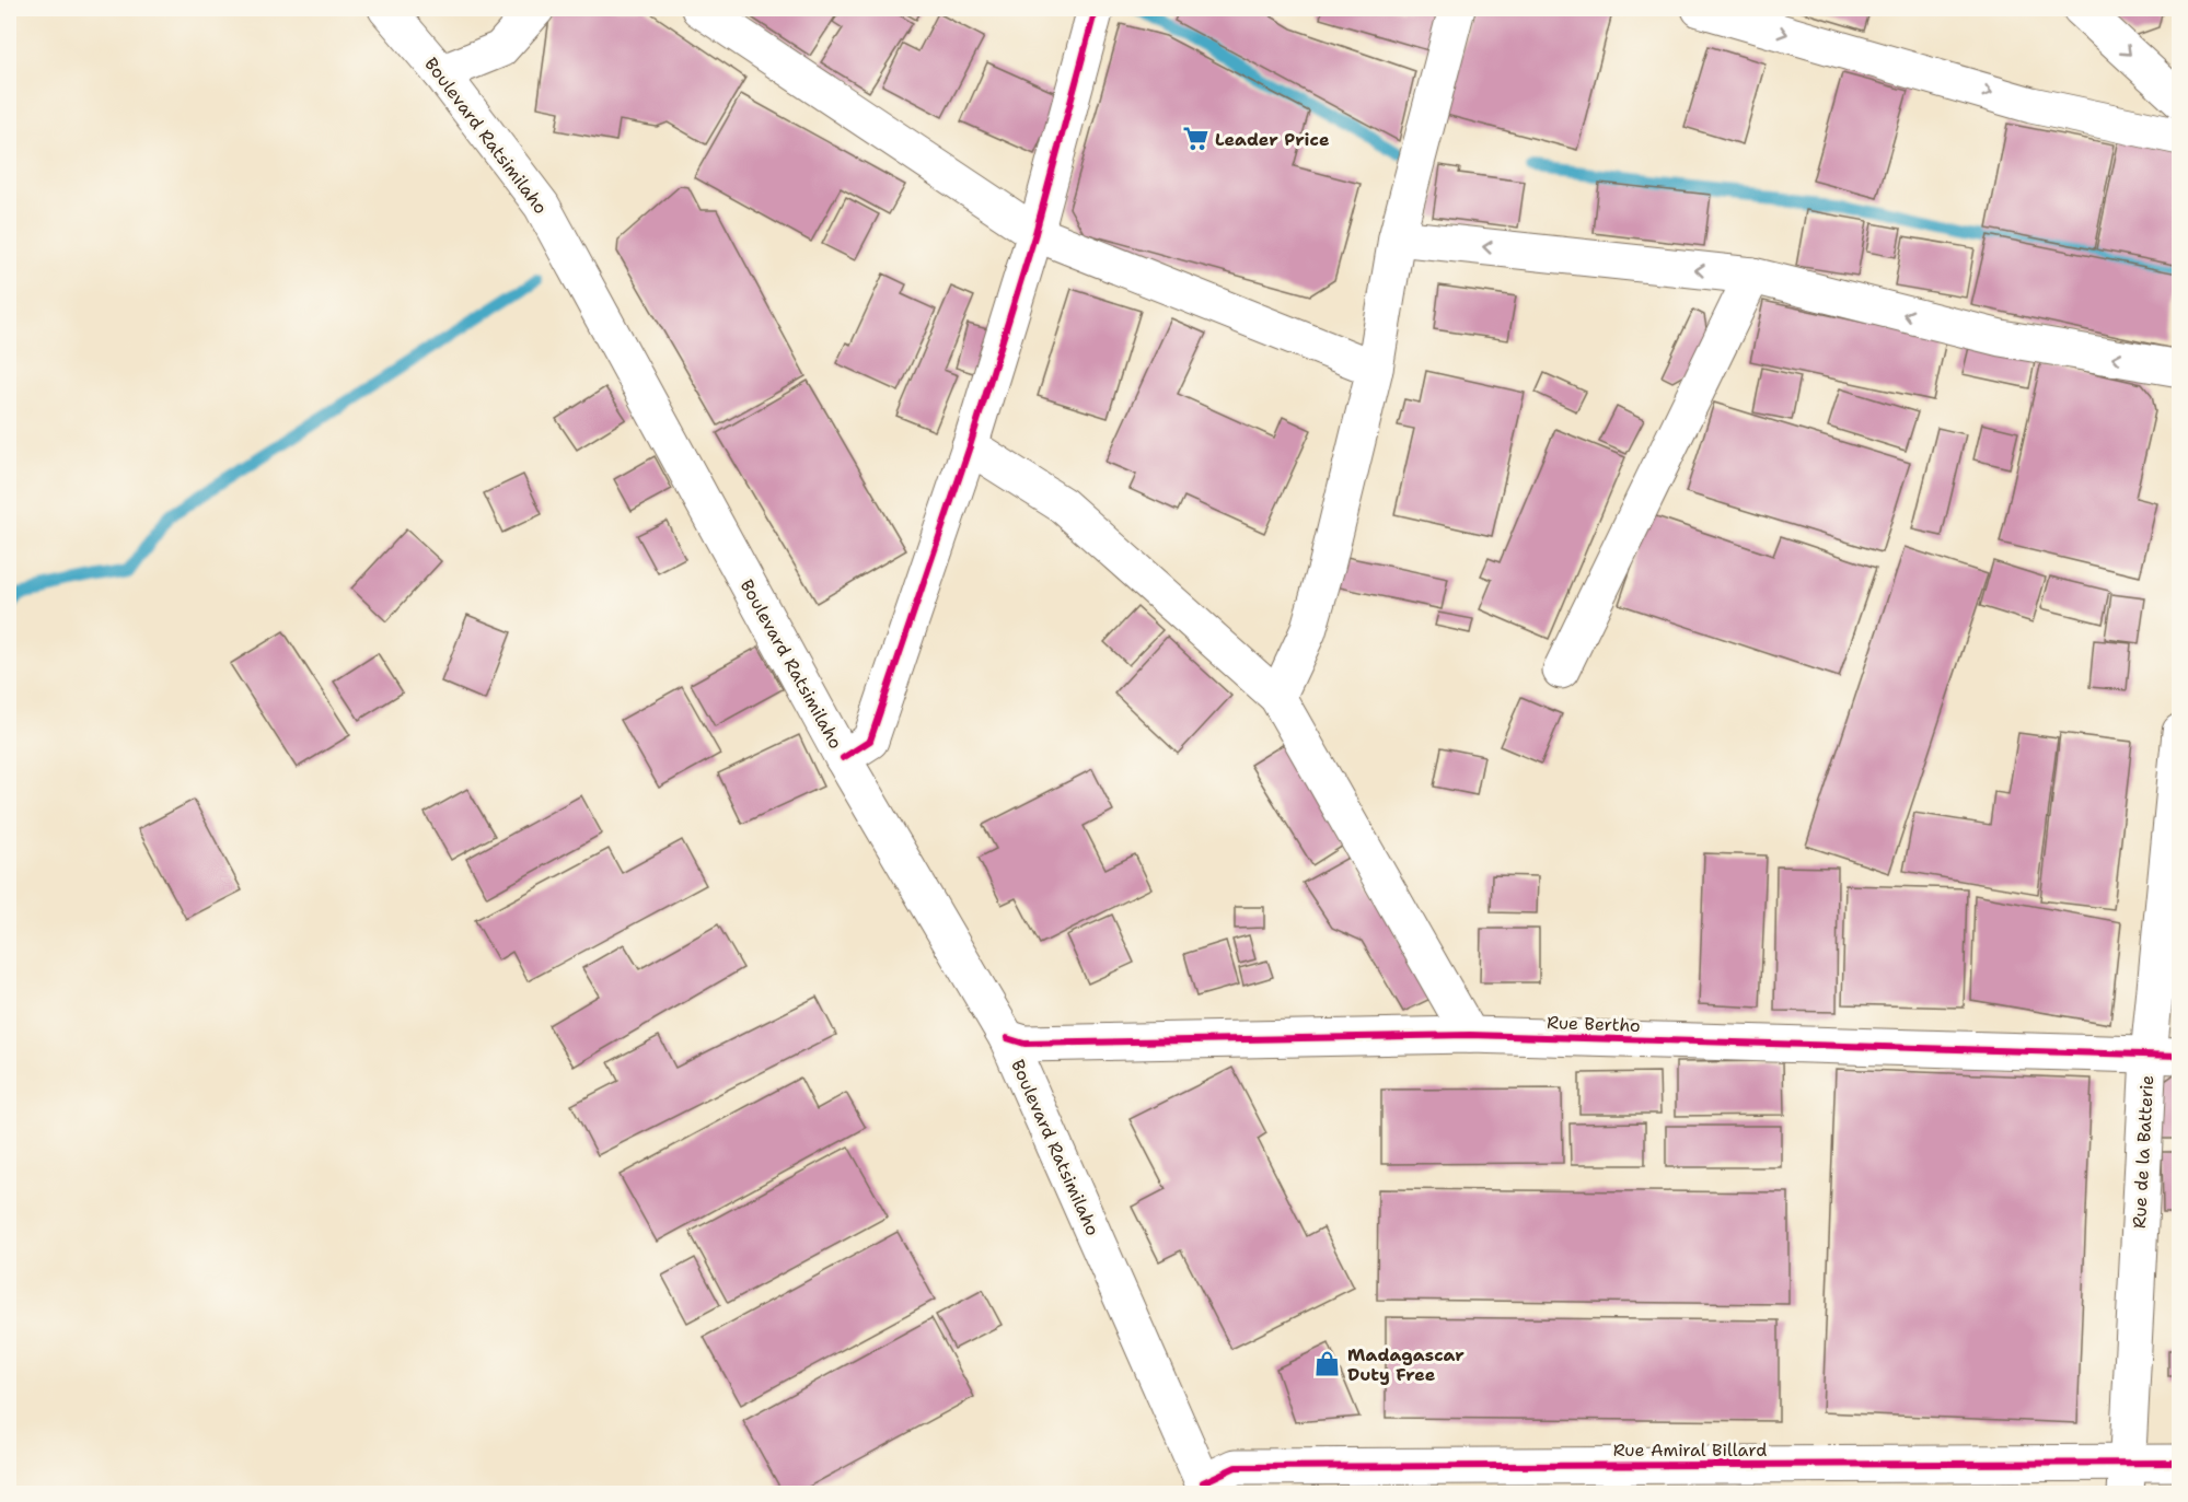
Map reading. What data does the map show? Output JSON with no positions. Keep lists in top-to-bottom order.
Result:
{
  "streets": {
    "street": [
      "Boulevard Ratsimilaho",
      "Rue Bertho",
      "Rue de la Batterie",
      "Rue Amiral Billard"
    ]
  },
  "crossings": [
    ["Boulevard Ratsimilaho", "Rue Bertho"],
    ["Boulevard Ratsimilaho", "Rue Amiral Billard"],
    ["Rue Bertho", "Rue de la Batterie"],
    ["Rue de la Batterie", "Rue Amiral Billard"]
  ],
  "places": {
    "supermarket": ["Leader Price"],
    "shop": ["Madagascar Duty Free"]
  }
}
